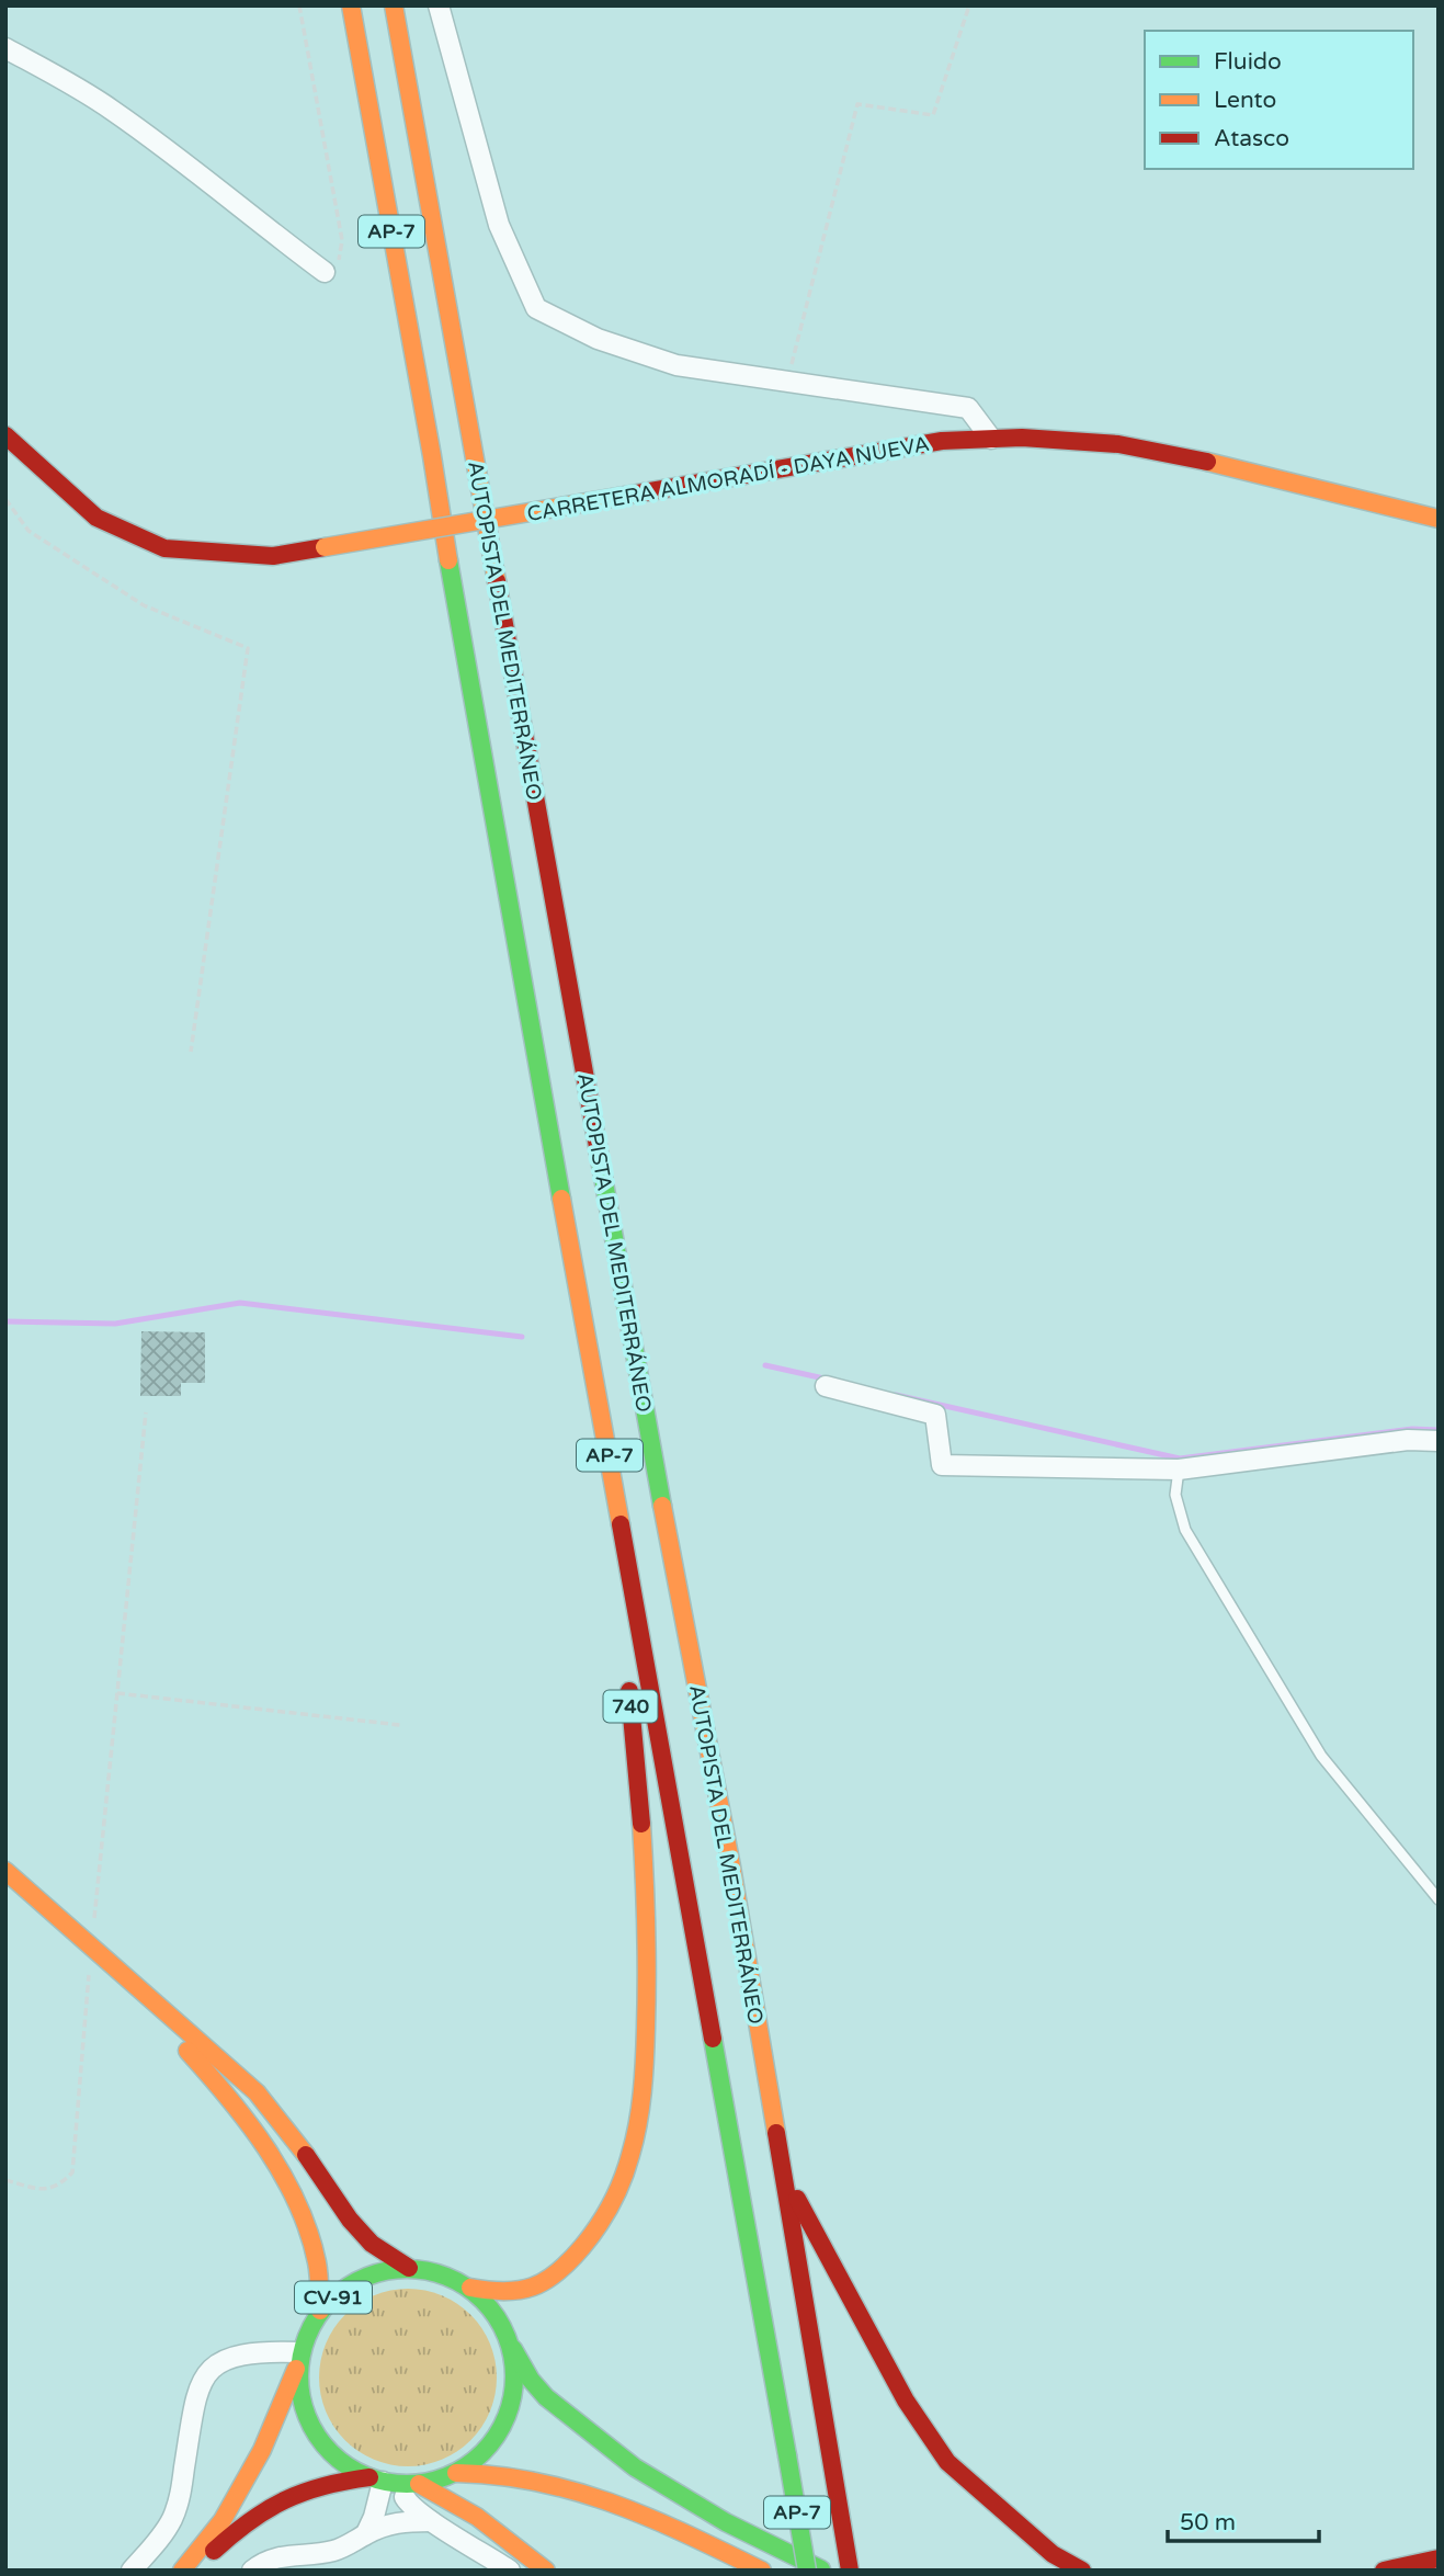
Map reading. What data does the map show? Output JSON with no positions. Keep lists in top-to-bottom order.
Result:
{
  "streets": {
    "main road": [
      "AP-7",
      "CARRETERA ALMORADÍ - DAYA NUEVA",
      "AUTOPISTA DEL MEDITERRÁNEO",
      "740",
      "CV-91"
    ]
  },
  "crossings": [
    ["740", "CV-91"]
  ],
  "legend": ["Fluido", "Lento", "Atasco"],
  "scale_bar": "50 m"
}
